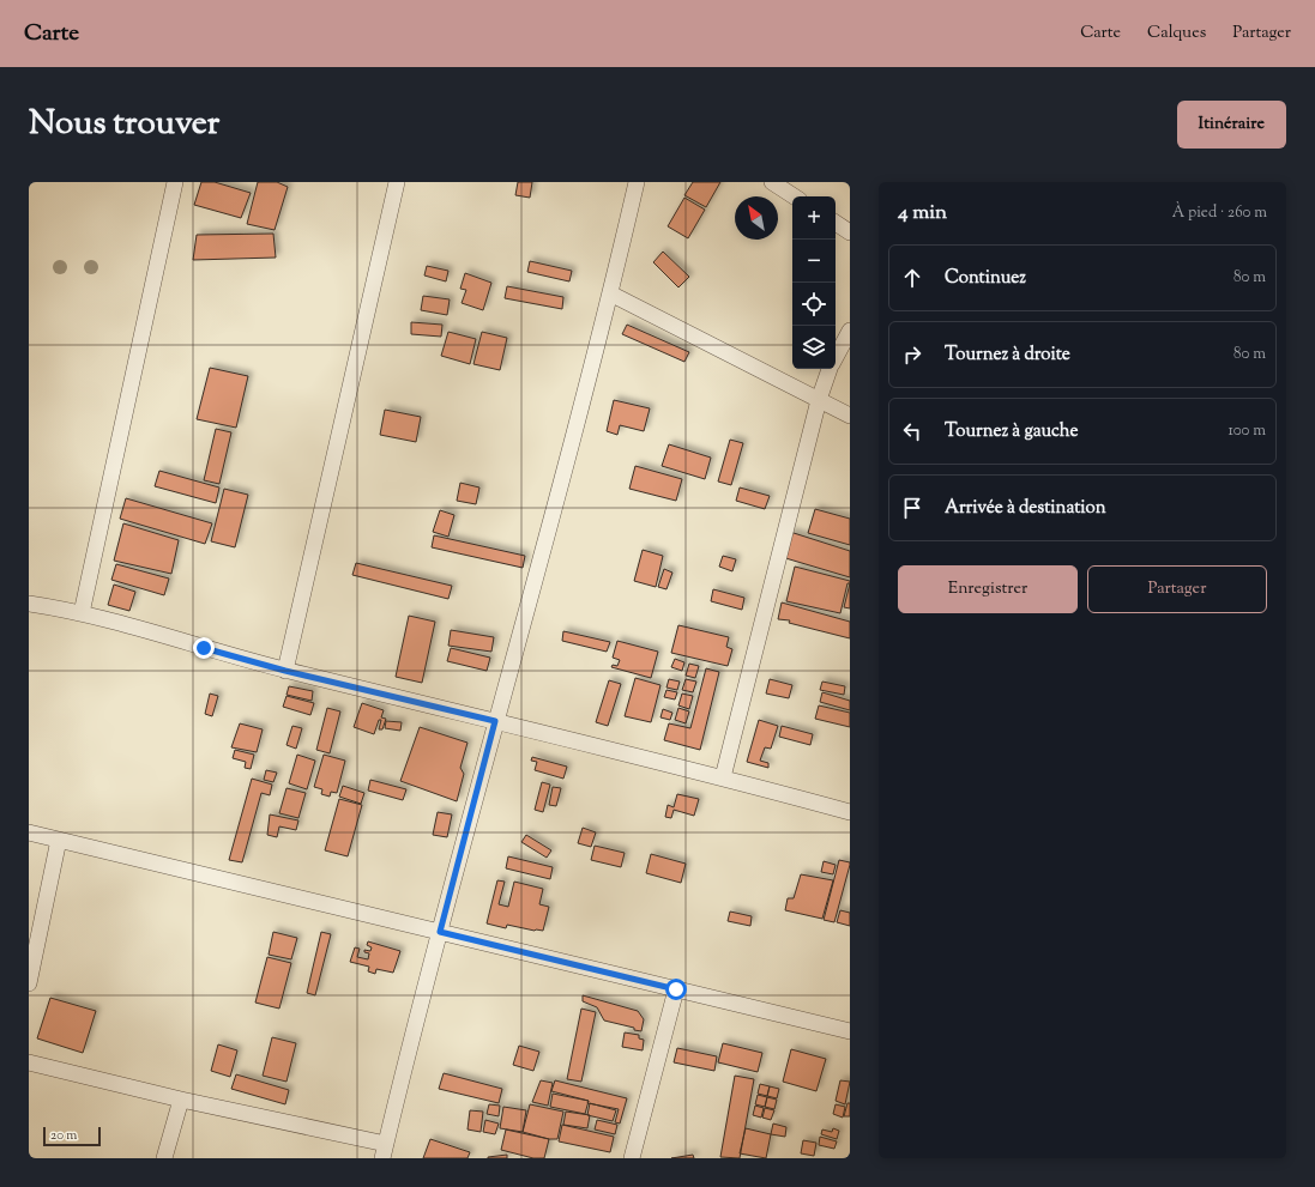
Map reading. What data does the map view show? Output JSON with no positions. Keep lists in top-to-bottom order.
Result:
{
  "scale_bar": "20 m",
  "north": "top left",
  "page": {
    "header": "Carte",
    "nav": ["Carte", "Calques", "Partager"],
    "title": "Nous trouver",
    "buttons": [
      "Itinéraire",
      ["Enregistrer", "Partager"]
    ],
    "heading": ["4 min", "À pied · 260 m"],
    "map_buttons": ["+", "−"],
    "list": [
      ["Continuez", "80 m"],
      ["Tournez à droite", "80 m"],
      ["Tournez à gauche", "100 m"],
      "Arrivée à destination"
    ],
    "scale": "20 m"
  }
}
